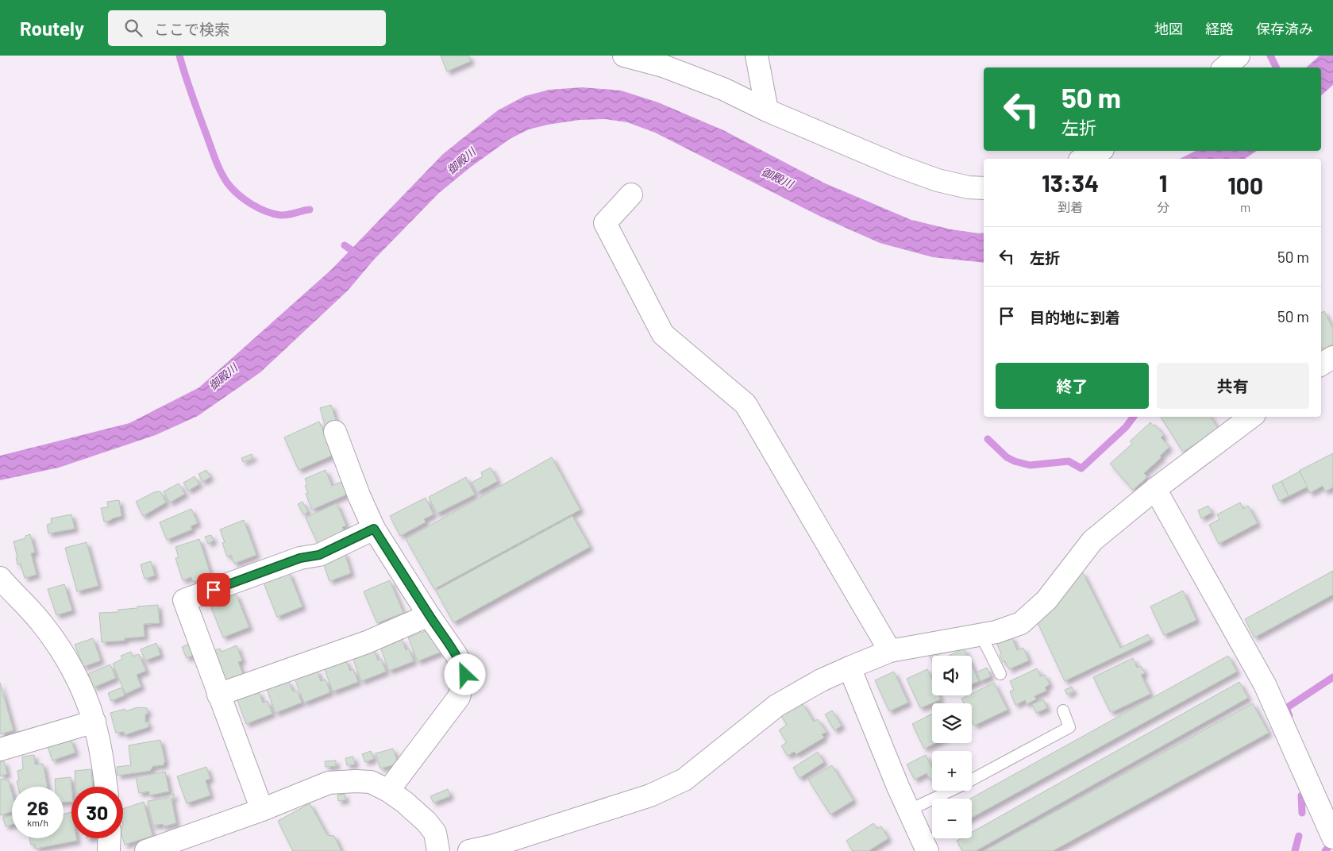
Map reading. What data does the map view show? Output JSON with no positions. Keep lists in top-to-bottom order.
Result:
{
  "water": ["御殿川"],
  "page": {
    "header": "Routely",
    "search": "ここで検索",
    "nav": ["地図", "経路", "保存済み"],
    "turn": ["50 m", "左折"],
    "eta": [
      "13:34",
      "到着",
      "1",
      "分",
      "100",
      "m"
    ],
    "list": [
      {
        "name": "左折",
        "value": "50 m"
      },
      {
        "name": "目的地に到着",
        "value": "50 m"
      }
    ],
    "buttons": ["終了", "共有"],
    "map_buttons": ["+", "−"],
    "speed": "26 km/h",
    "limit": "30"
  }
}
